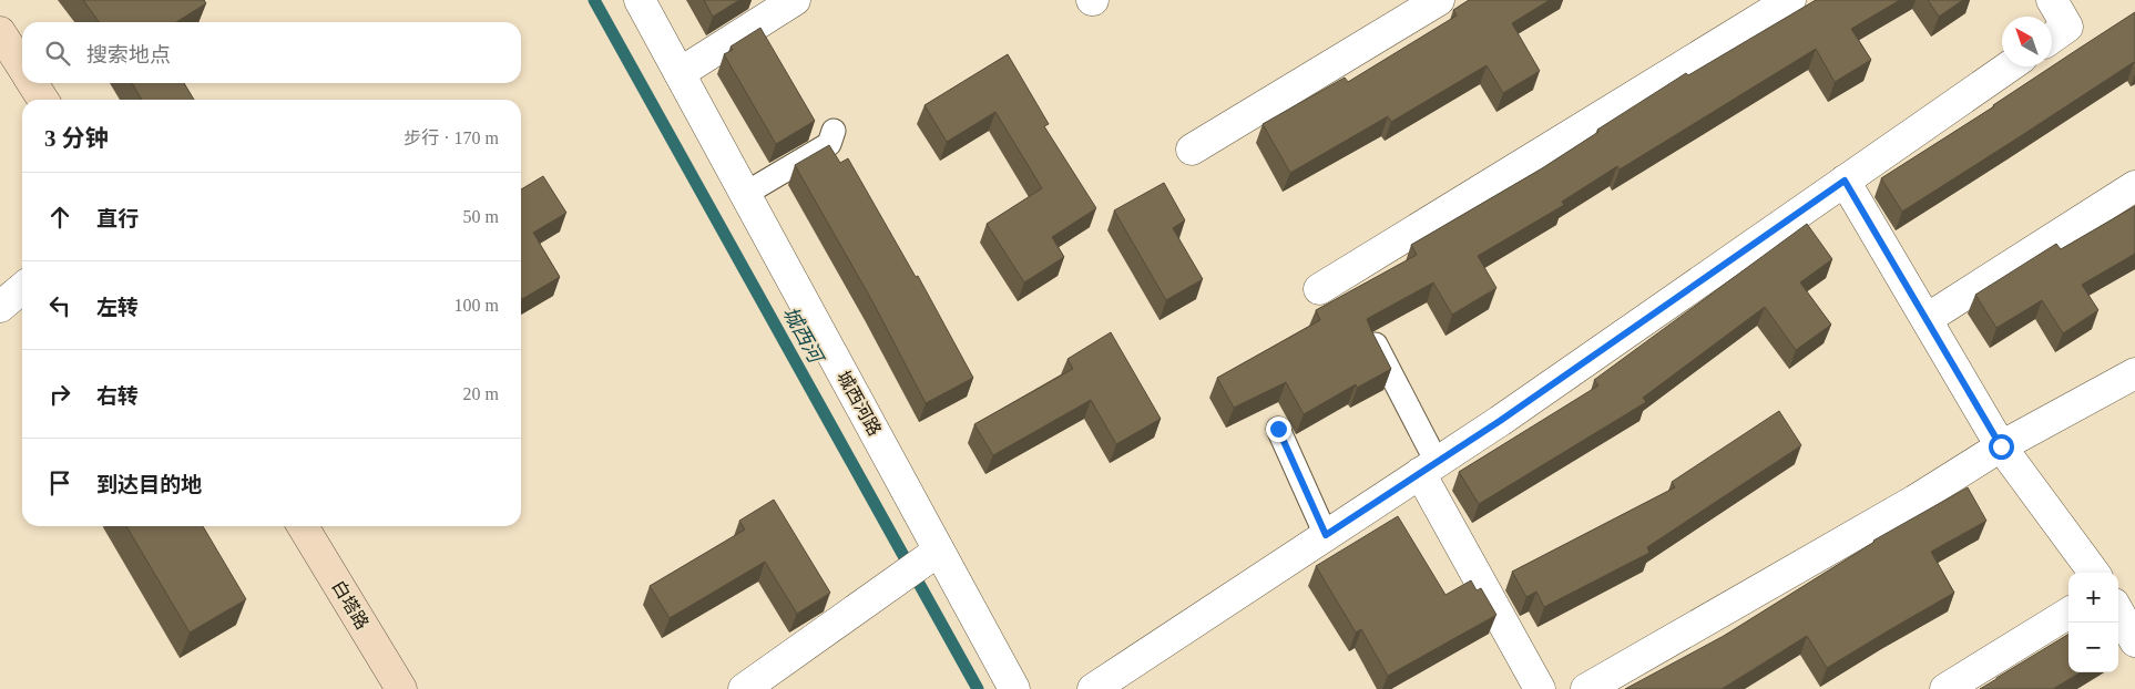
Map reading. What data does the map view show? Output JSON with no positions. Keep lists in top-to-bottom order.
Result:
{
  "streets": {
    "street": ["城西河路", "白塔路"]
  },
  "water": ["城西河"],
  "north": "top left",
  "page": {
    "search": "搜索地点",
    "heading": ["3 分钟", "步行 · 170 m"],
    "list": [
      ["直行", "50 m"],
      ["左转", "100 m"],
      ["右转", "20 m"],
      "到达目的地"
    ],
    "map_buttons": ["+", "−"]
  }
}
